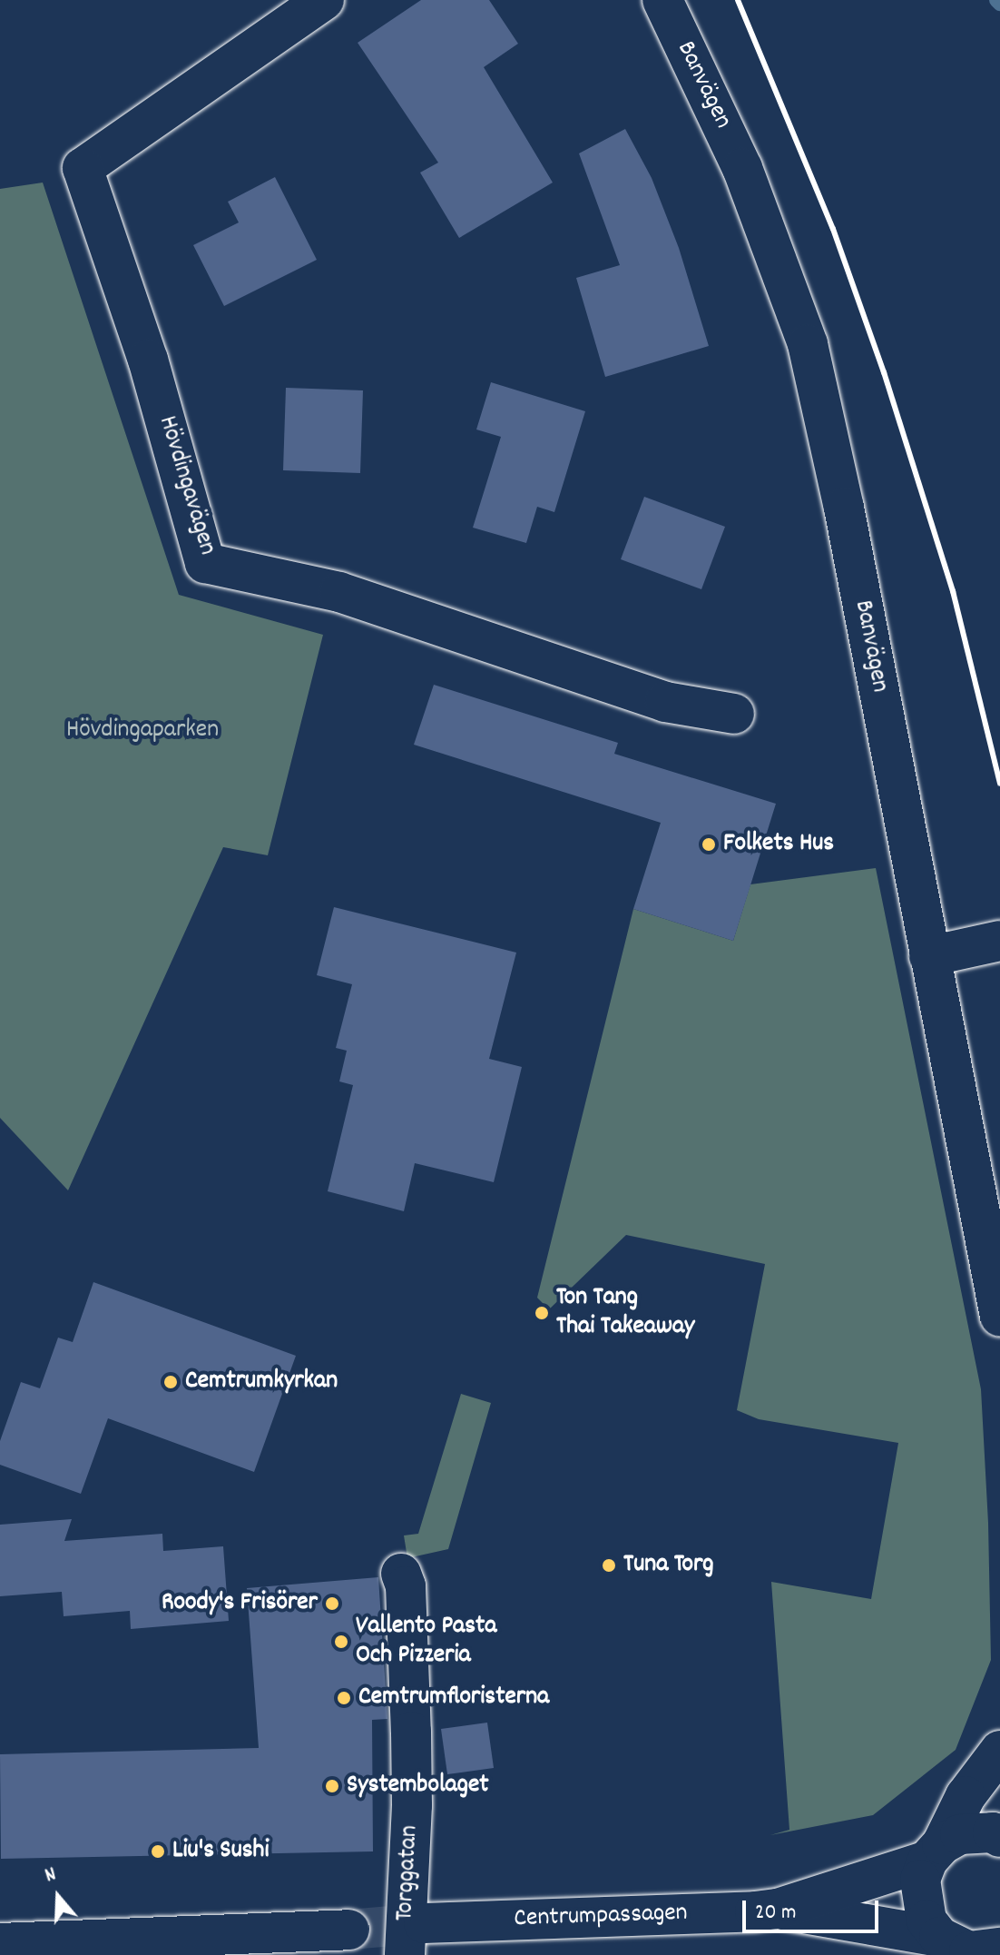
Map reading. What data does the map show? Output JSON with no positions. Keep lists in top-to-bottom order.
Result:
{
  "streets": {
    "street": [
      "Banvägen",
      "Hövdingavägen",
      "Torggatan",
      "Centrumpassagen"
    ]
  },
  "crossings": [
    ["Torggatan", "Centrumpassagen"]
  ],
  "parks": ["Hövdingaparken"],
  "places": [
    "Folkets Hus",
    "Ton Tang Thai Takeaway",
    "Cemtrumkyrkan",
    "Tuna Torg",
    "Roody's Frisörer",
    "Vallento Pasta Och Pizzeria",
    "Cemtrumfloristerna",
    "Systembolaget",
    "Liu's Sushi"
  ],
  "scale_bar": "20 m",
  "north": "top"
}
